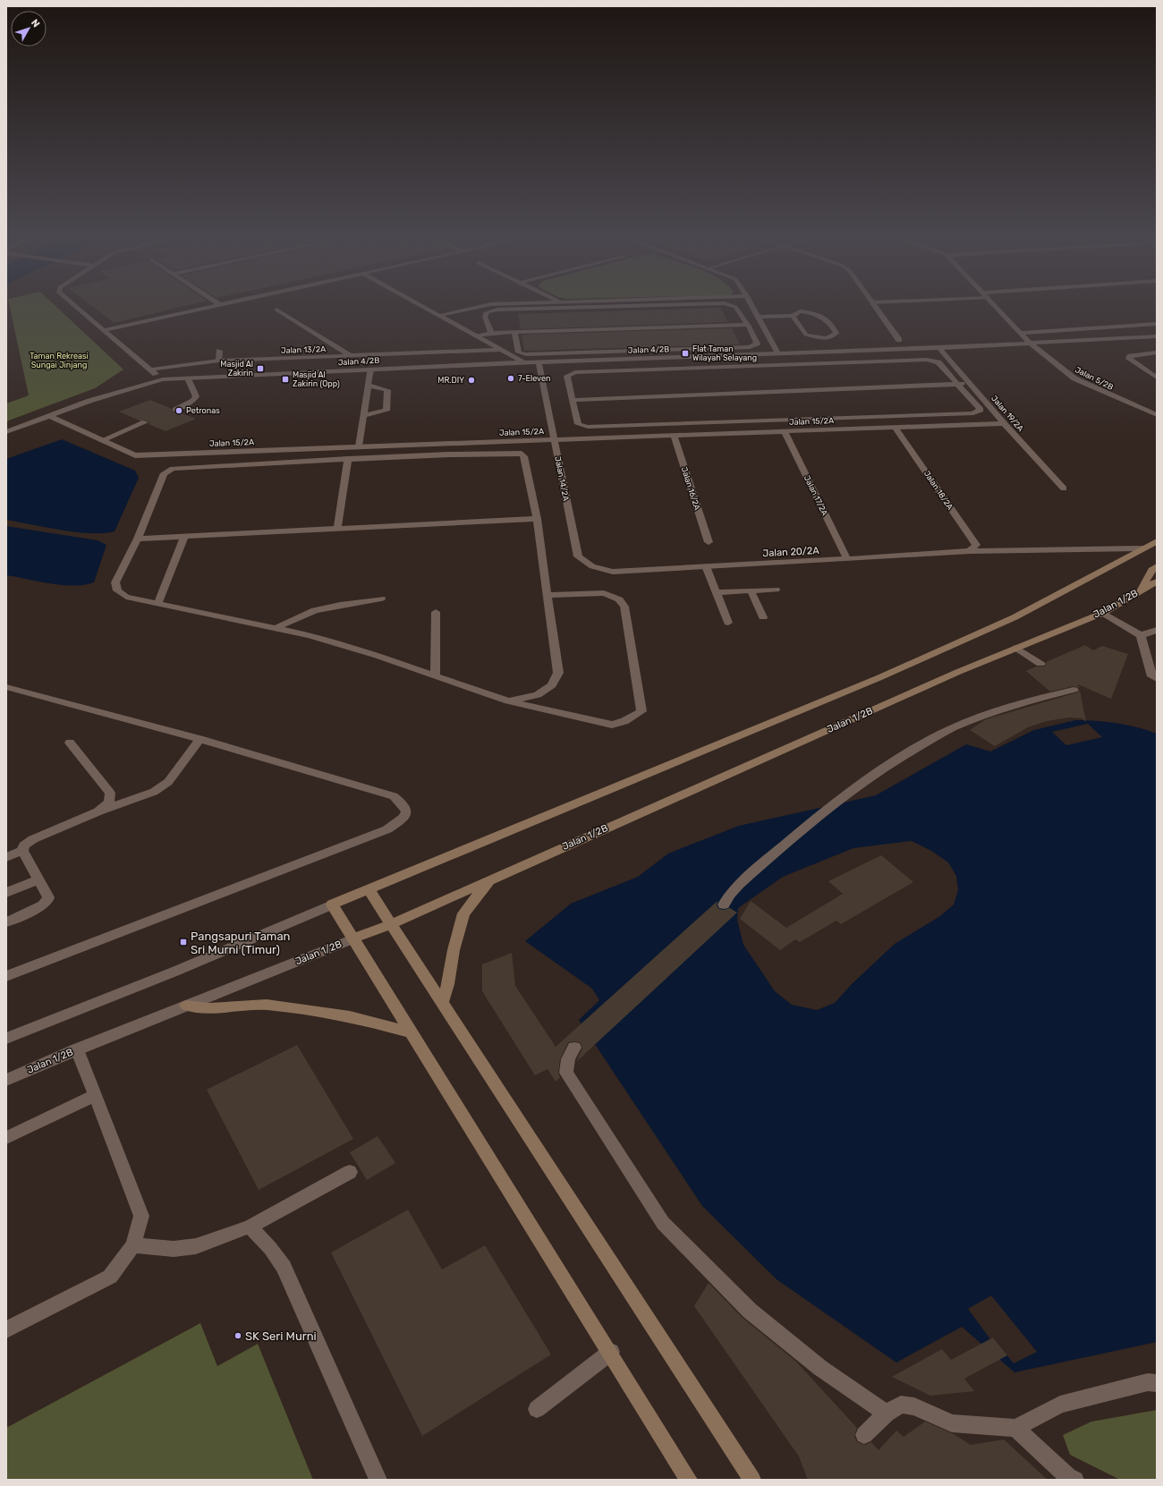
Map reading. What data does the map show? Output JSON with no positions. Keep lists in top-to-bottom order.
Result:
{
  "streets": {
    "street": [
      "Jalan 13/2A",
      "Jalan 4/2B",
      "Jalan 5/2B",
      "Jalan 19/2A",
      "Jalan 15/2A",
      "Jalan 14/2A",
      "Jalan 16/2A",
      "Jalan 18/2A",
      "Jalan 17/2A",
      "Jalan 20/2A",
      "Jalan 1/2B"
    ]
  },
  "crossings": [
    ["Jalan 4/2B", "Jalan 5/2B"],
    ["Jalan 4/2B", "Jalan 19/2A"],
    ["Jalan 4/2B", "Jalan 15/2A"],
    ["Jalan 4/2B", "Jalan 14/2A"],
    ["Jalan 19/2A", "Jalan 15/2A"],
    ["Jalan 15/2A", "Jalan 14/2A"],
    ["Jalan 15/2A", "Jalan 16/2A"],
    ["Jalan 15/2A", "Jalan 18/2A"],
    ["Jalan 15/2A", "Jalan 17/2A"],
    ["Jalan 14/2A", "Jalan 20/2A"],
    ["Jalan 18/2A", "Jalan 20/2A"],
    ["Jalan 17/2A", "Jalan 20/2A"]
  ],
  "parks": ["Taman Rekreasi Sungai Jinjang"],
  "places": {
    "transit": [
      "Flat Taman Wilayah Selayang",
      "Masjid Al Zakirin",
      "Masjid Al Zakirin (Opp)",
      "Pangsapuri Taman Sri Murni (Timur)"
    ],
    "other": [
      "7-Eleven",
      "MR.DIY",
      "Petronas",
      "SK Seri Murni"
    ]
  },
  "north": "top right"
}
